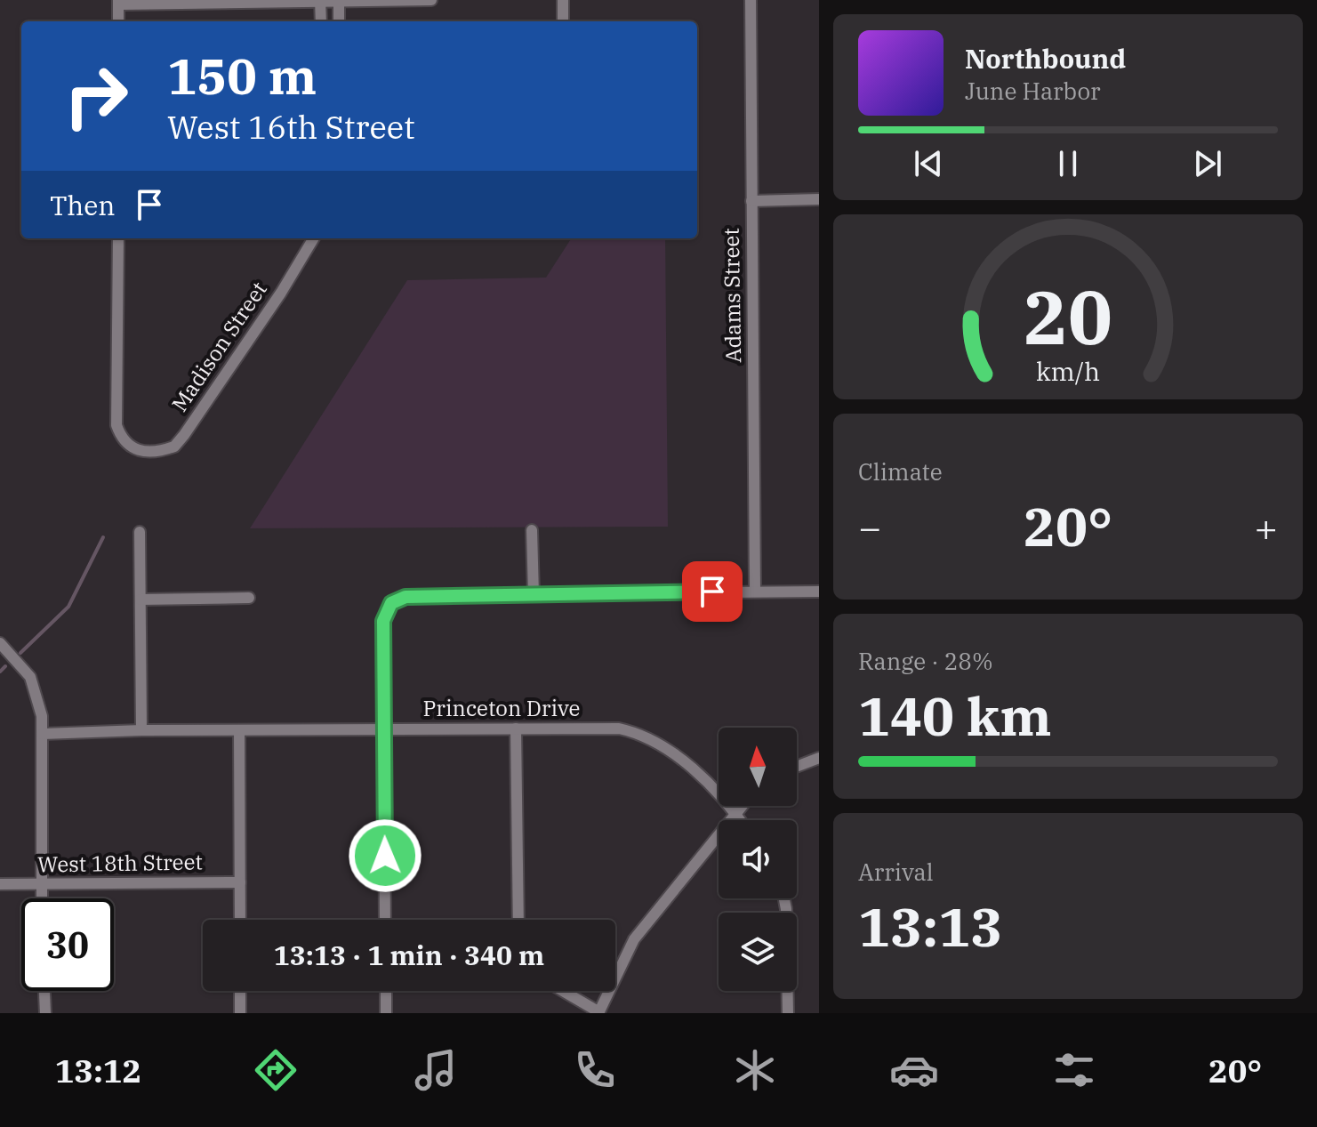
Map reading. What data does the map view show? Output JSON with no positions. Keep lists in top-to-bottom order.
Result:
{
  "streets": {
    "street": [
      "Adams Street",
      "Madison Street",
      "Princeton Drive",
      "West 18th Street"
    ]
  },
  "north": "top",
  "page": {
    "turn": ["150 m", "West 16th Street"],
    "song": ["Northbound", "June Harbor"],
    "then": "Then",
    "tile": [
      "Climate",
      ["Range · 28%", "140 km"],
      ["Arrival", "13:13"]
    ],
    "heat": ["−", "20°", "+"],
    "limit": "30",
    "trip": "13:13 · 1 min · 340 m",
    "tabs": ["13:12", "20°"],
    "gauge": ["20", "km/h"]
  }
}
